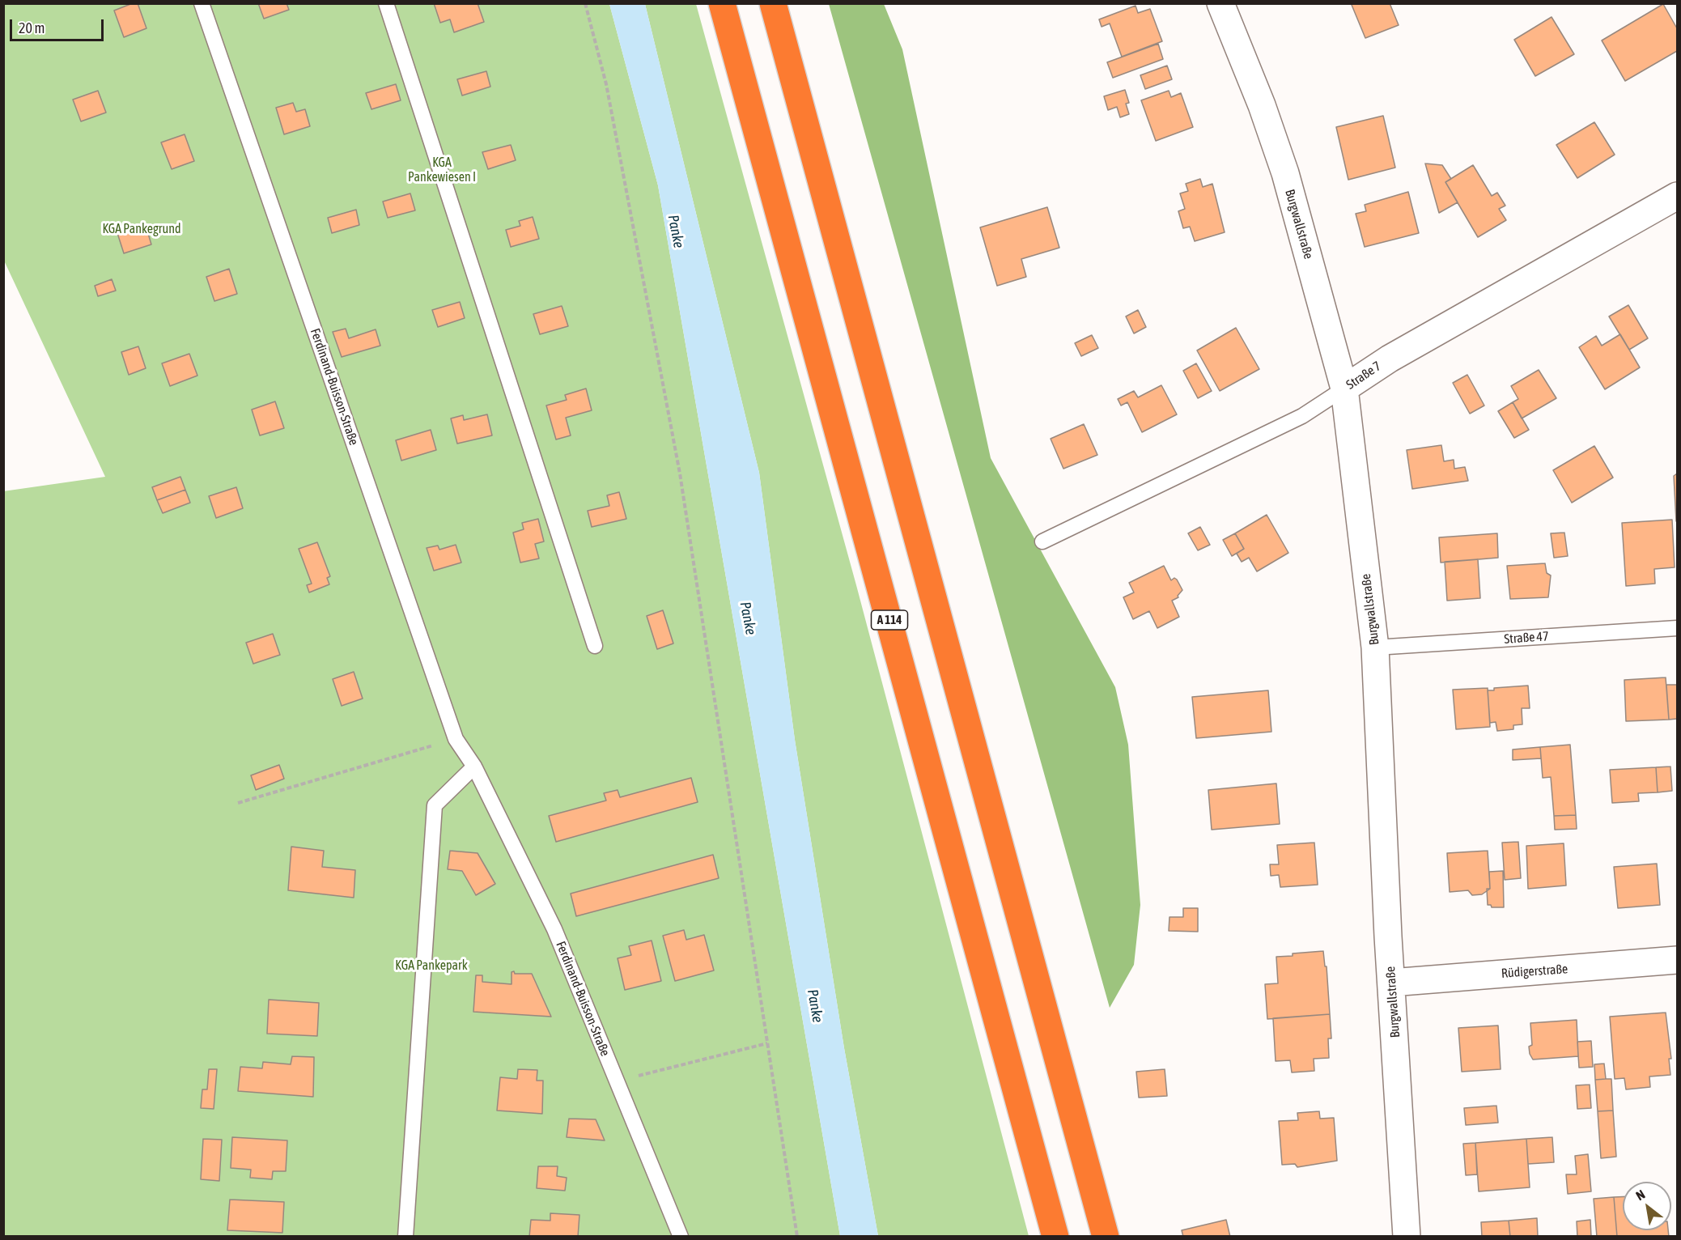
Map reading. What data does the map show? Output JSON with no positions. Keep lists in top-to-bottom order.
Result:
{
  "streets": {
    "highway": ["A 114"],
    "street": ["Burgwallstraße", "Straße 7", "Rüdigerstraße"],
    "lane": ["Ferdinand-Buisson-Straße", "Straße 47"]
  },
  "crossings": [
    ["Burgwallstraße", "Straße 7"],
    ["Burgwallstraße", "Straße 47"],
    ["Burgwallstraße", "Rüdigerstraße"]
  ],
  "water": ["Panke"],
  "parks": ["KGA Pankewiesen I", "KGA Pankegrund", "KGA Pankepark"],
  "scale_bar": "20 m",
  "north": "top left"
}
